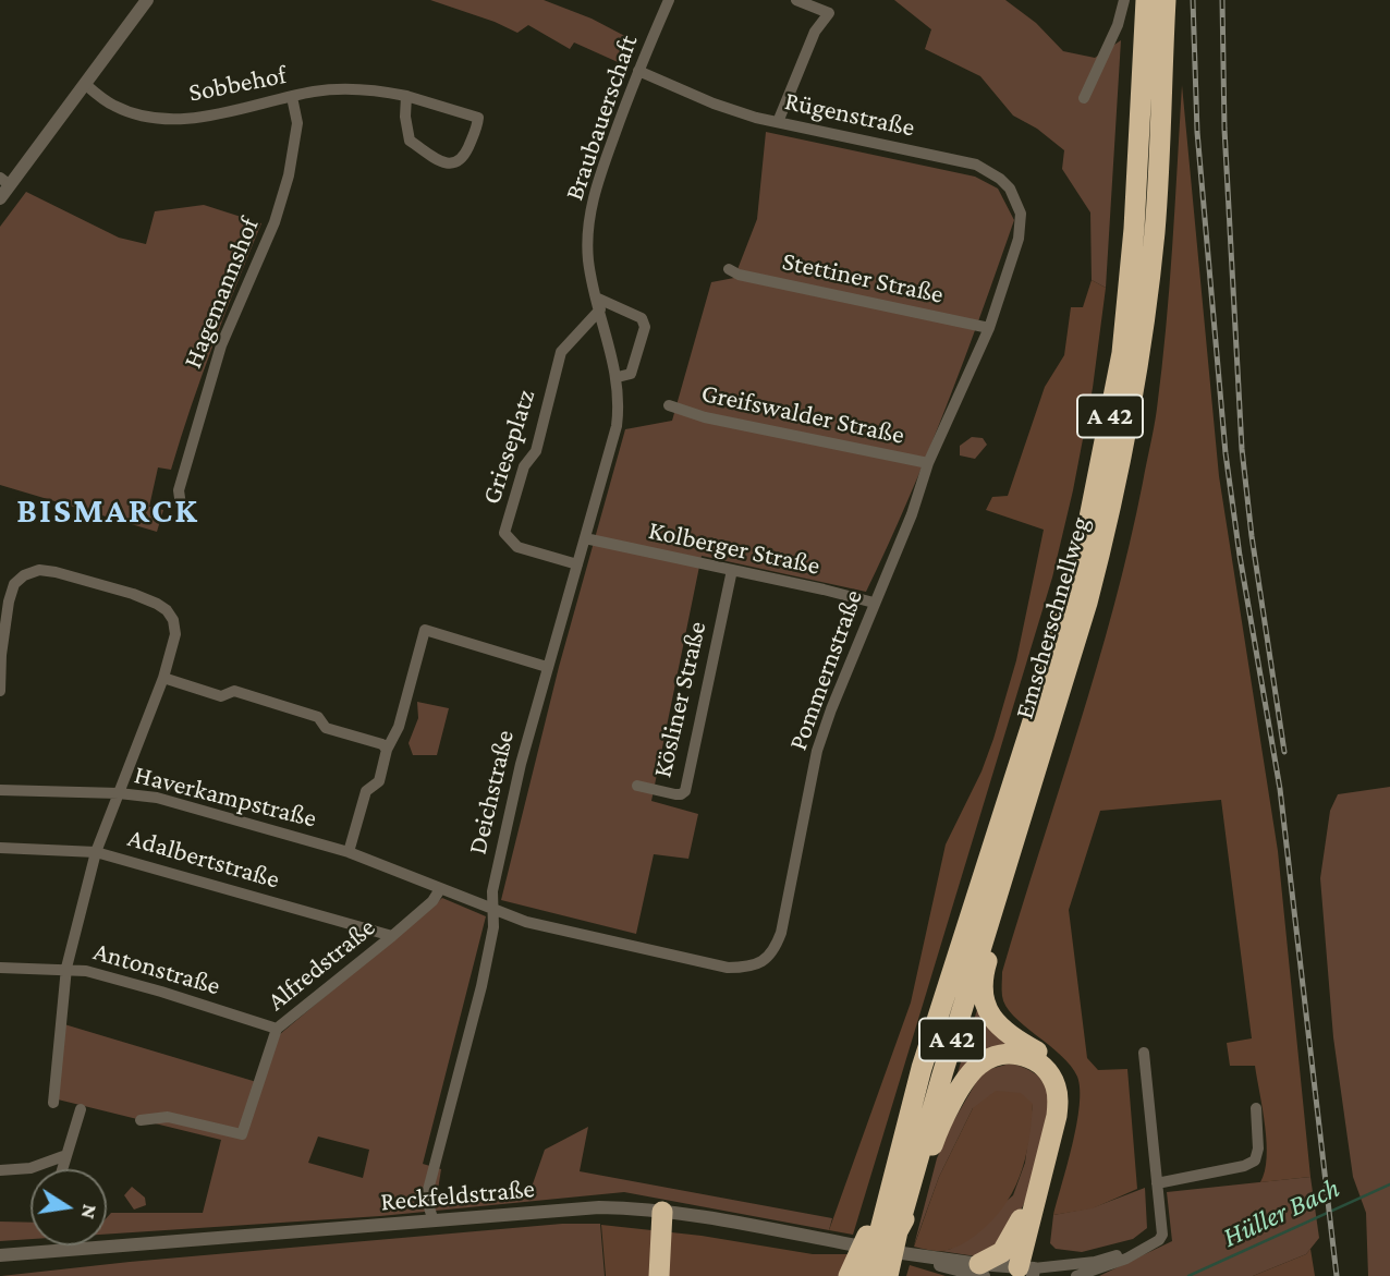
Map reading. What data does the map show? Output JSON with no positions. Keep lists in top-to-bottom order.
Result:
{
  "streets": {
    "highway": ["A 42", "Emscherschnellweg"],
    "street": [
      "Sobbehof",
      "Rügenstraße",
      "Braubauerschaft",
      "Stettiner Straße",
      "Hagemannshof",
      "Greifswalder Straße",
      "Grieseplatz",
      "Kolberger Straße",
      "Pommernstraße",
      "Kösliner Straße",
      "Deichstraße",
      "Haverkampstraße",
      "Adalbertstraße",
      "Alfredstraße",
      "Antonstraße",
      "Reckfeldstraße"
    ]
  },
  "crossings": [
    ["Sobbehof", "Hagemannshof"],
    ["Rügenstraße", "Braubauerschaft"],
    ["Rügenstraße", "Pommernstraße"],
    ["Braubauerschaft", "Deichstraße"],
    ["Stettiner Straße", "Pommernstraße"],
    ["Greifswalder Straße", "Pommernstraße"],
    ["A 42", "Emscherschnellweg"],
    ["Grieseplatz", "Deichstraße"],
    ["Kolberger Straße", "Pommernstraße"],
    ["Kolberger Straße", "Kösliner Straße"],
    ["Kolberger Straße", "Deichstraße"],
    ["Pommernstraße", "Deichstraße"],
    ["Pommernstraße", "Haverkampstraße"],
    ["Deichstraße", "Haverkampstraße"],
    ["Deichstraße", "Reckfeldstraße"],
    ["Haverkampstraße", "Alfredstraße"],
    ["Haverkampstraße", "Antonstraße"],
    ["Adalbertstraße", "Alfredstraße"],
    ["Adalbertstraße", "Antonstraße"],
    ["Alfredstraße", "Antonstraße"]
  ],
  "districts": ["BISMARCK"],
  "water": ["Hüller Bach"],
  "north": "right"
}
